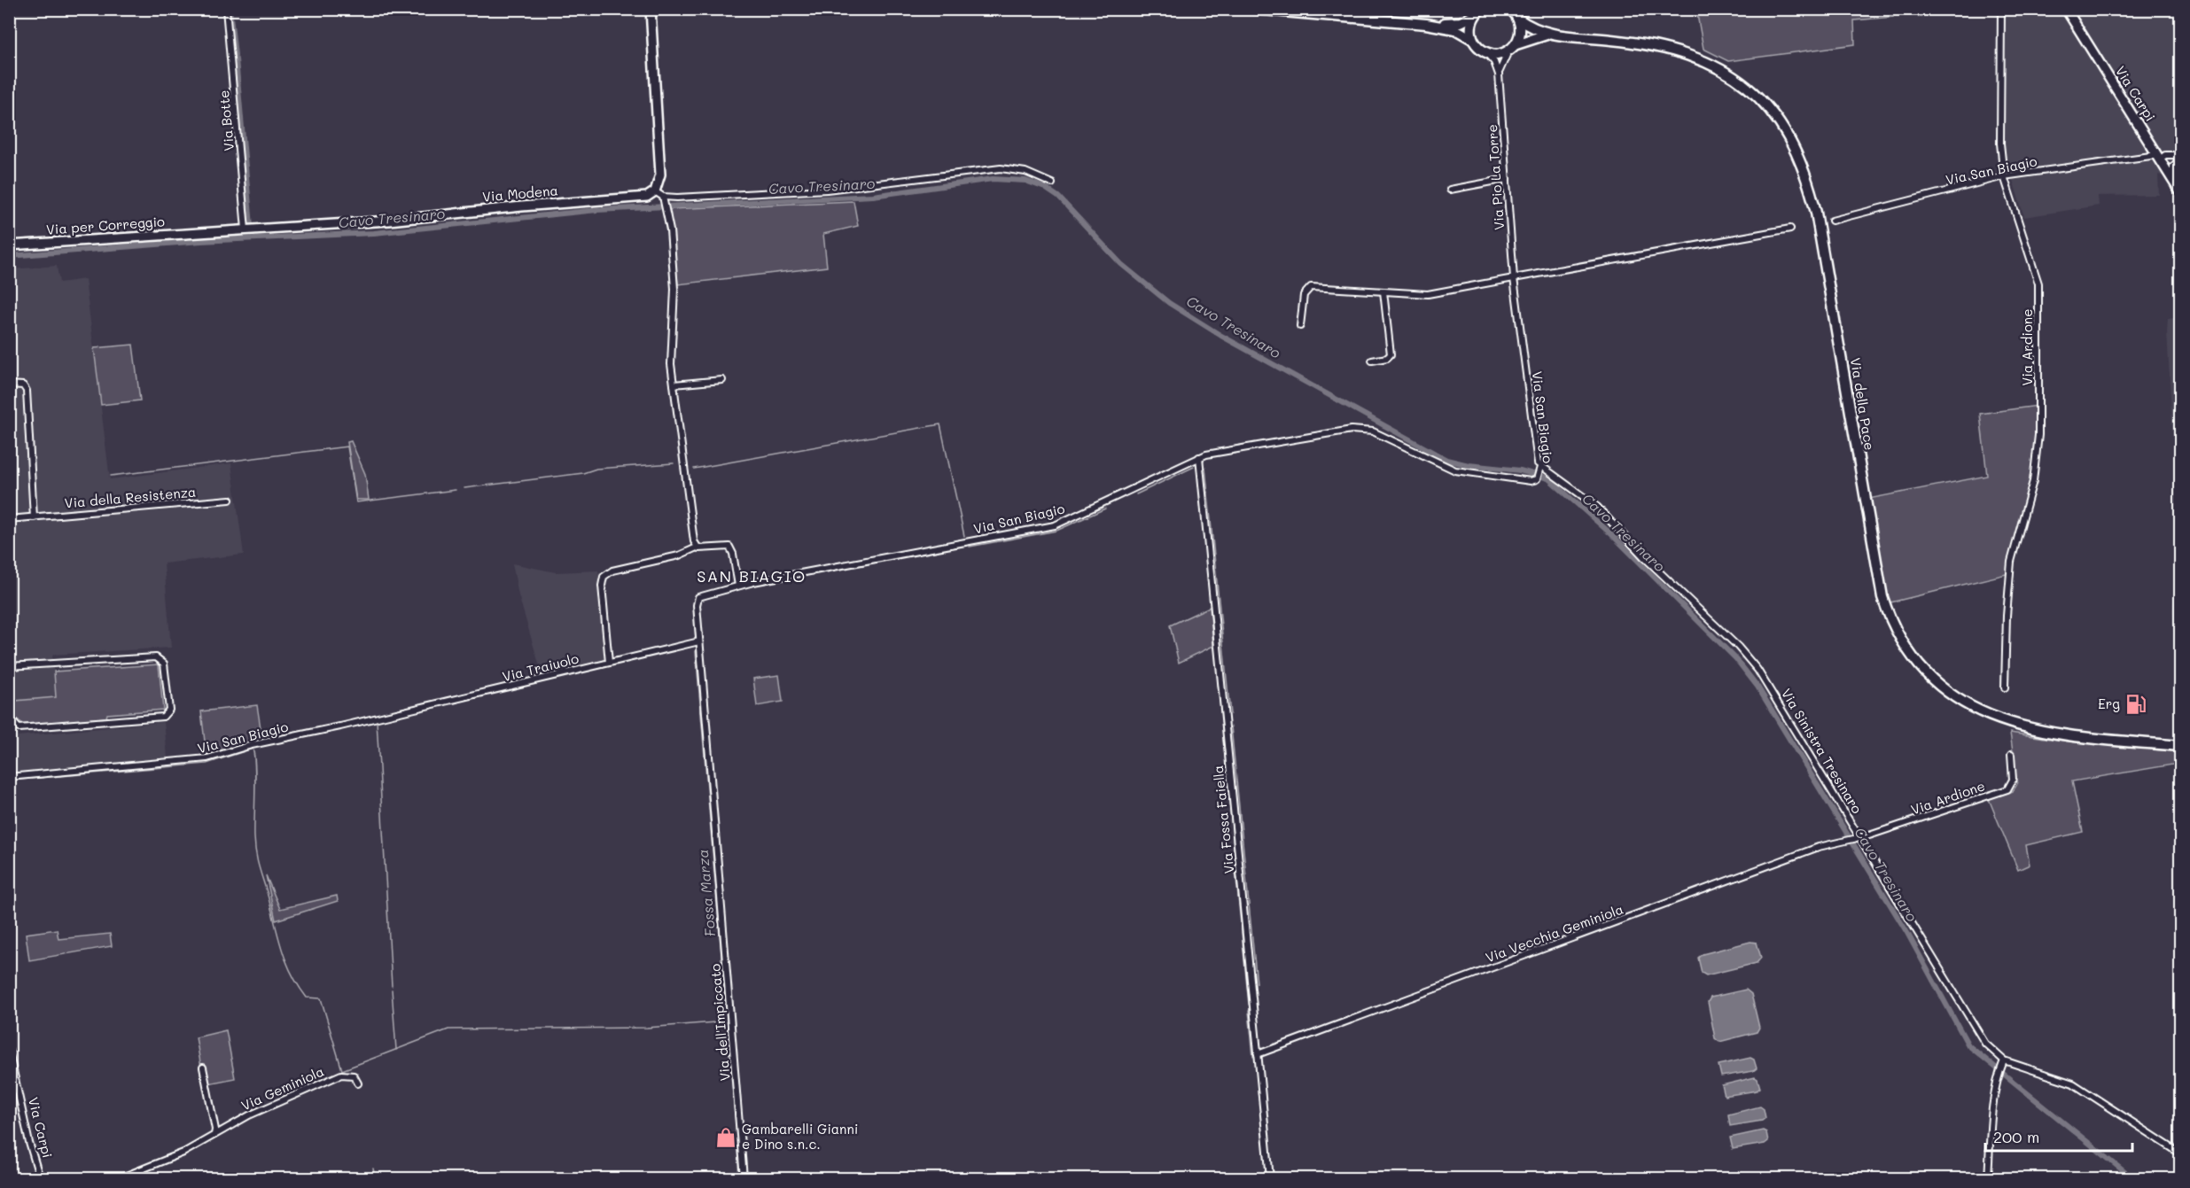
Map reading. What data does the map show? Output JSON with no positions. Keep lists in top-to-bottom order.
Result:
{
  "streets": {
    "main road": ["Via della Pace"],
    "street": [
      "Via Carpi",
      "Via Botte",
      "Via San Biagio",
      "Via Pio La Torre",
      "Via Modena",
      "Via per Correggio",
      "Via Ardione",
      "Via della Resistenza",
      "Via Traiuolo",
      "Via Sinistra Tresinaro",
      "Via Fossa Faiella",
      "Via Vecchia Geminiola",
      "Via dell'Impiccato",
      "Via Geminiola"
    ]
  },
  "crossings": [
    ["Via Carpi", "Via San Biagio"],
    ["Via Botte", "Via Modena"],
    ["Via San Biagio", "Via Pio La Torre"],
    ["Via San Biagio", "Via Ardione"],
    ["Via San Biagio", "Via Traiuolo"],
    ["Via San Biagio", "Via Sinistra Tresinaro"],
    ["Via San Biagio", "Via Fossa Faiella"],
    ["Via San Biagio", "Via dell'Impiccato"],
    ["Via Pio La Torre", "Via della Pace"],
    ["Via Modena", "Via per Correggio"],
    ["Via Ardione", "Via Sinistra Tresinaro"],
    ["Via Ardione", "Via Vecchia Geminiola"],
    ["Via Sinistra Tresinaro", "Via Vecchia Geminiola"],
    ["Via Fossa Faiella", "Via Vecchia Geminiola"]
  ],
  "districts": ["SAN BIAGIO"],
  "water": ["Cavo Tresinaro", "Fossa Marza"],
  "places": {
    "fuel station": ["Erg"],
    "shop": ["Gambarelli Gianni e Dino s.n.c."]
  },
  "scale_bar": "200 m"
}
